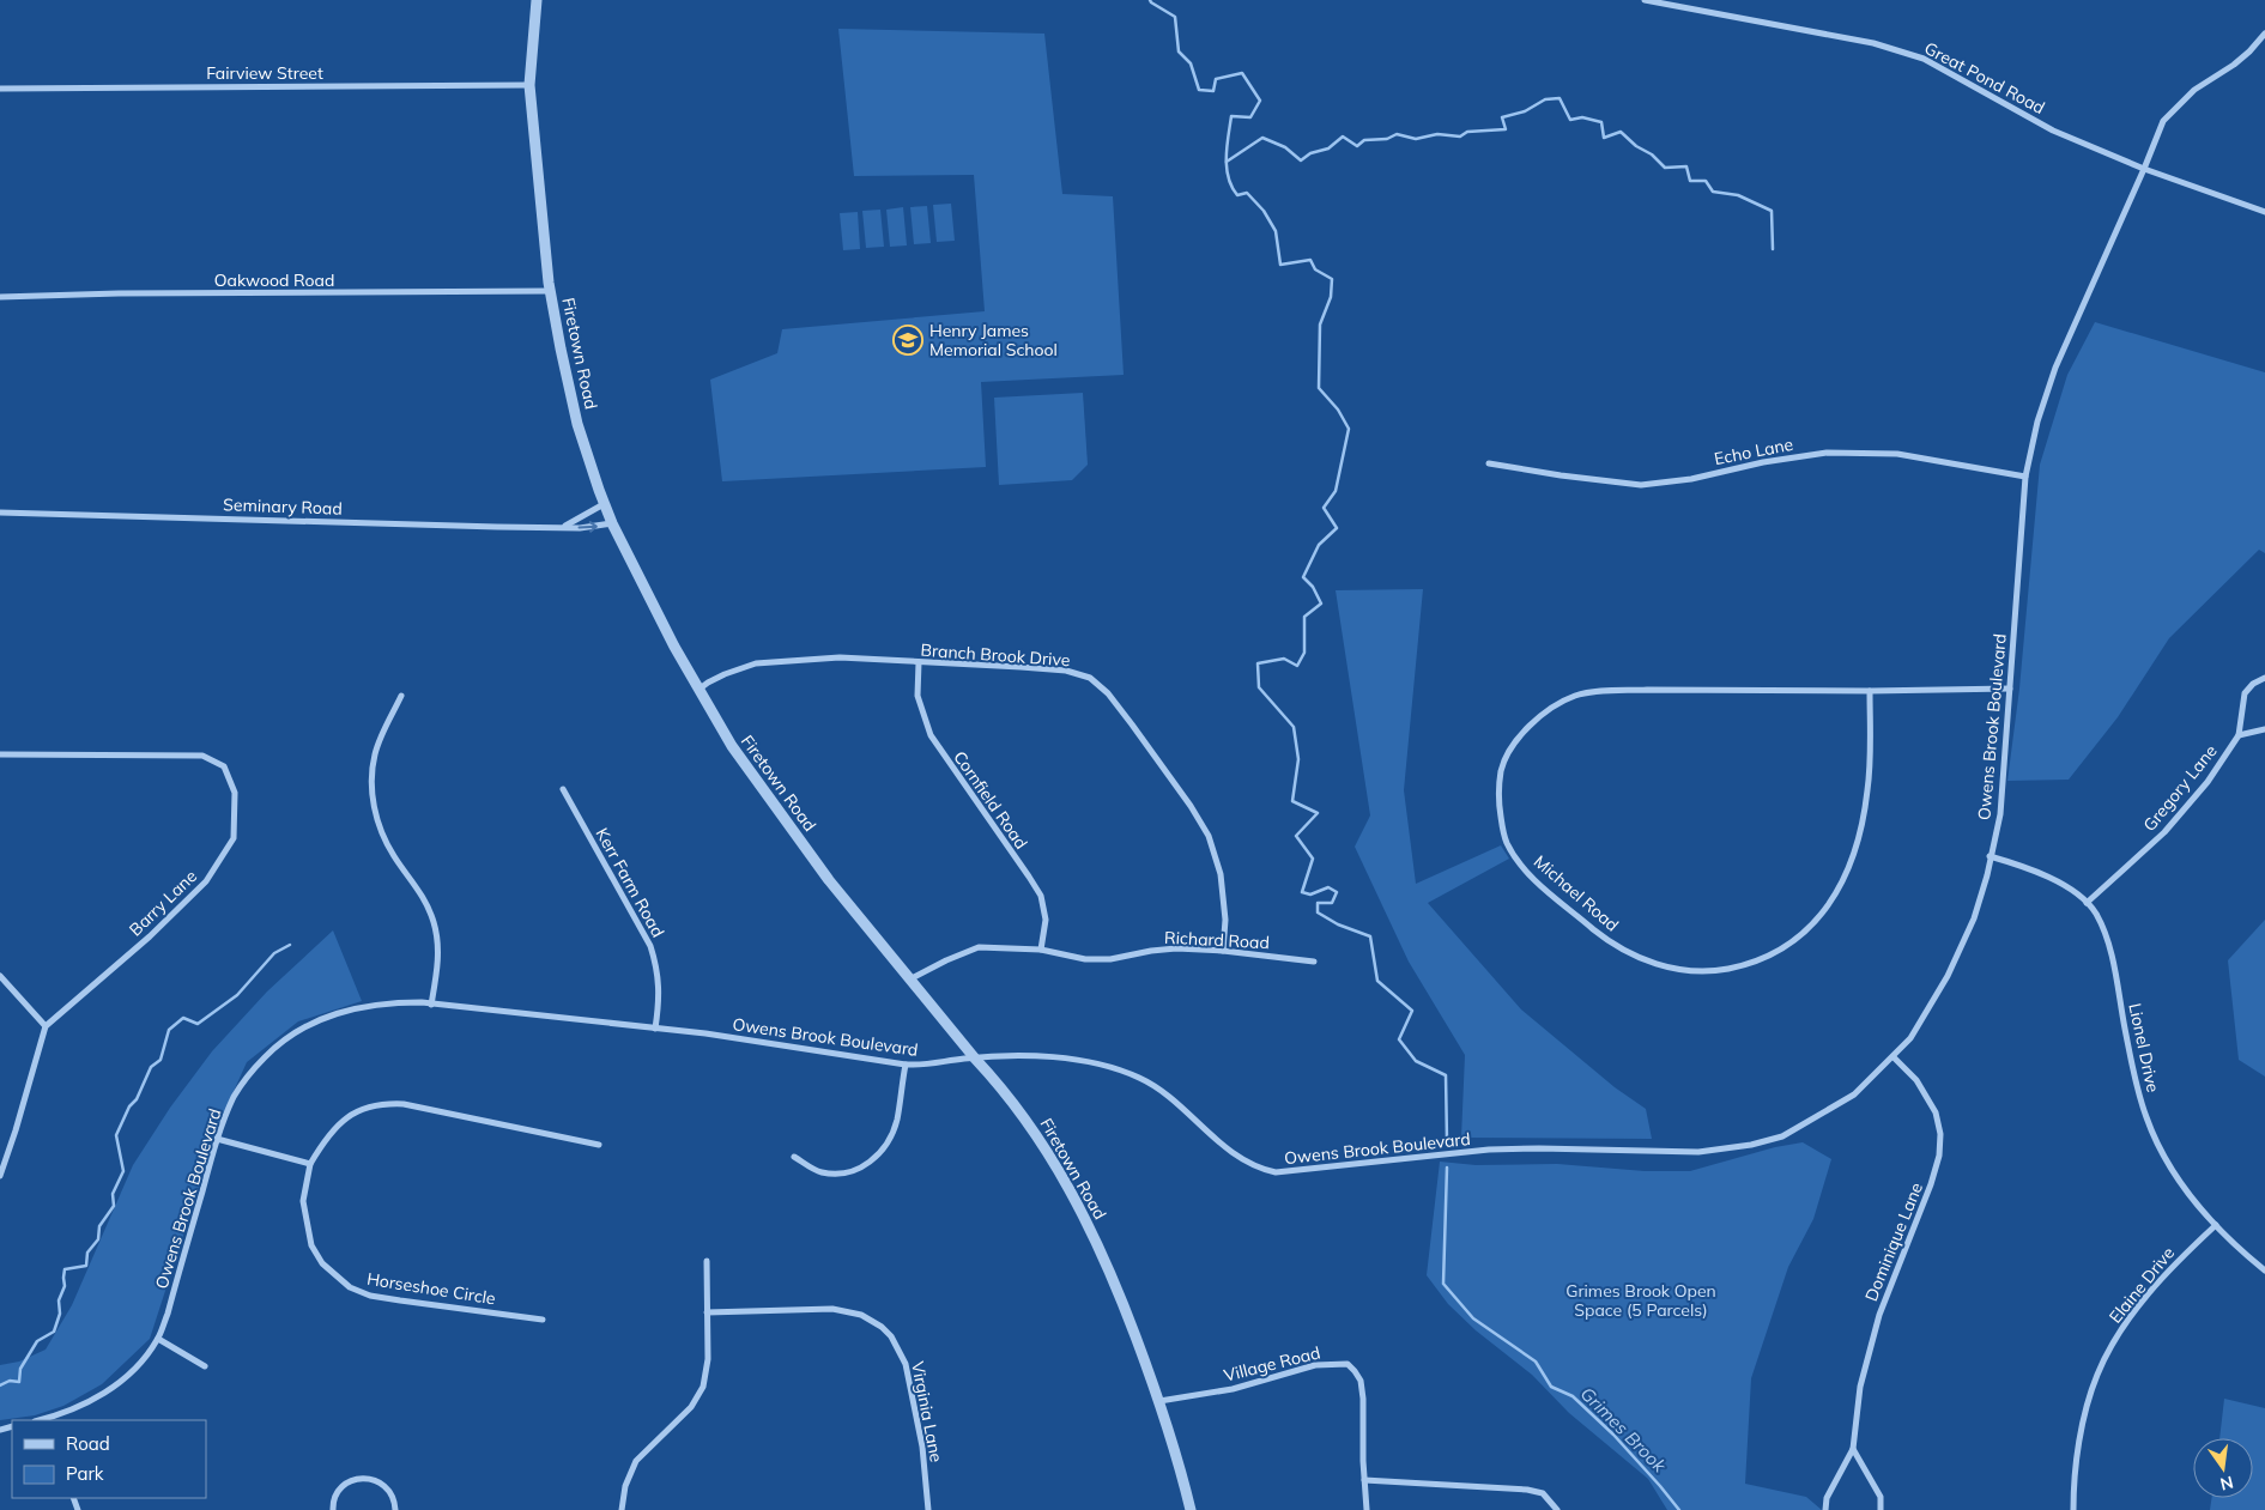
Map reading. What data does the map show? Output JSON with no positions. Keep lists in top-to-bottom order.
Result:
{
  "streets": {
    "street": [
      "Fairview Street",
      "Great Pond Road",
      "Oakwood Road",
      "Firetown Road",
      "Echo Lane",
      "Seminary Road",
      "Branch Brook Drive",
      "Owens Brook Boulevard",
      "Gregory Lane",
      "Cornfield Road",
      "Kerr Farm Road",
      "Michael Road",
      "Barry Lane",
      "Richard Road",
      "Lionel Drive",
      "Dominique Lane",
      "Elaine Drive",
      "Horseshoe Circle",
      "Village Road",
      "Virginia Lane"
    ]
  },
  "crossings": [
    ["Fairview Street", "Firetown Road"],
    ["Great Pond Road", "Owens Brook Boulevard"],
    ["Oakwood Road", "Firetown Road"],
    ["Firetown Road", "Seminary Road"],
    ["Firetown Road", "Branch Brook Drive"],
    ["Firetown Road", "Owens Brook Boulevard"],
    ["Firetown Road", "Richard Road"],
    ["Firetown Road", "Village Road"],
    ["Echo Lane", "Owens Brook Boulevard"],
    ["Branch Brook Drive", "Cornfield Road"],
    ["Branch Brook Drive", "Richard Road"],
    ["Owens Brook Boulevard", "Kerr Farm Road"],
    ["Owens Brook Boulevard", "Michael Road"],
    ["Owens Brook Boulevard", "Lionel Drive"],
    ["Owens Brook Boulevard", "Dominique Lane"],
    ["Gregory Lane", "Lionel Drive"],
    ["Cornfield Road", "Richard Road"],
    ["Lionel Drive", "Elaine Drive"]
  ],
  "water": ["Grimes Brook"],
  "parks": ["Grimes Brook Open Space (5 Parcels)"],
  "places": {
    "school or university": ["Henry James Memorial School"]
  },
  "legend": ["Road", "Park"],
  "north": "bottom"
}
